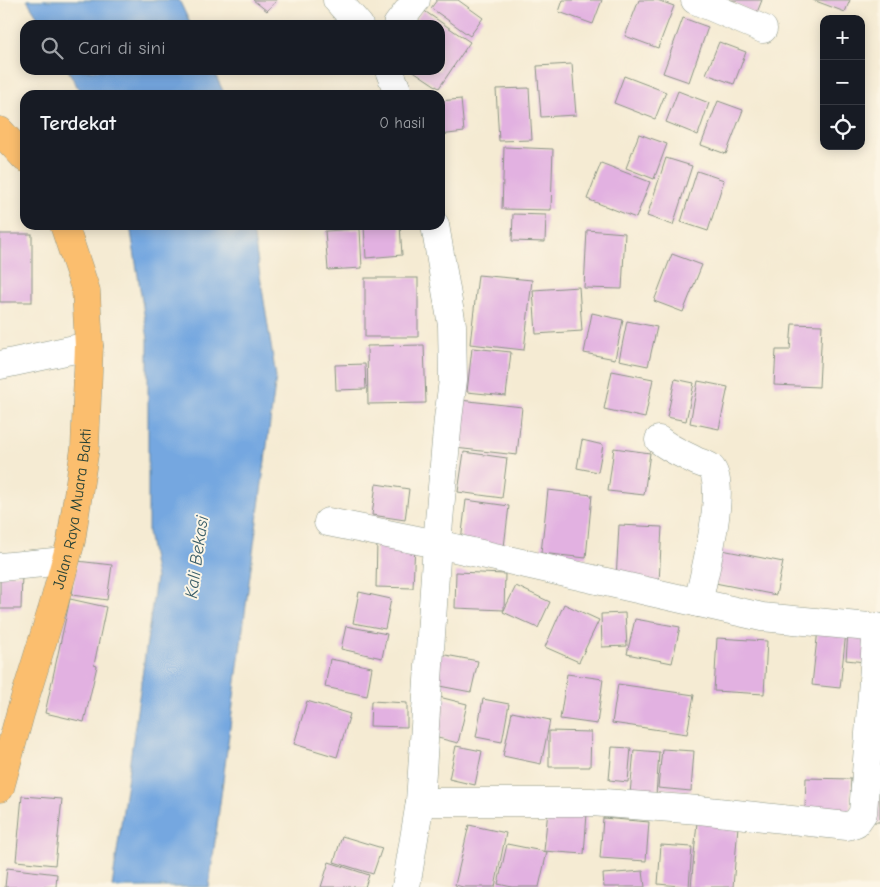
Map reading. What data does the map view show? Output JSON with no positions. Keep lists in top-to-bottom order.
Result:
{
  "streets": {
    "main road": ["Jalan Raya Muara Bakti"]
  },
  "water": ["Kali Bekasi"],
  "page": {
    "map_buttons": ["+", "−"],
    "search": "Cari di sini",
    "heading": ["Terdekat", "0 hasil"]
  }
}
